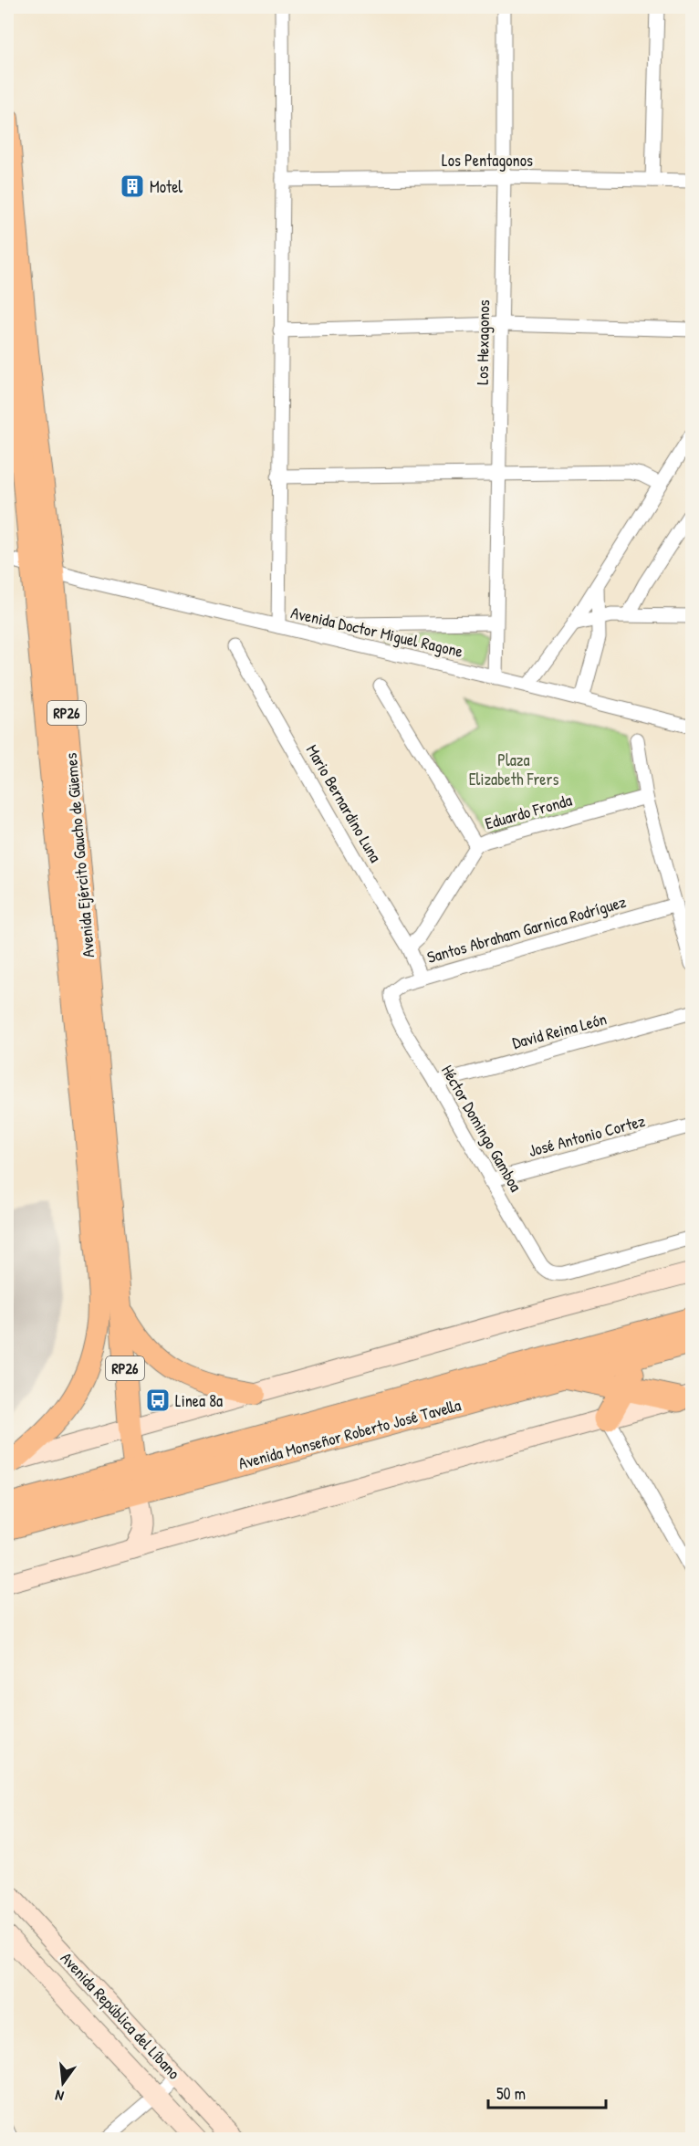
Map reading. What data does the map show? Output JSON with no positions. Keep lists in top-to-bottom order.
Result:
{
  "streets": {
    "highway": ["Avenida Monseñor Roberto José Tavella"],
    "main road": ["RP26", "Avenida Ejército Gaucho de Güemes", "Avenida República del Líbano"],
    "street": [
      "Los Pentagonos",
      "Los Hexagonos",
      "Avenida Doctor Miguel Ragone",
      "Mario Bernardino Luna",
      "Eduardo Fronda",
      "Santos Abraham Garnica Rodríguez",
      "David Reina León",
      "Héctor Domingo Gamboa",
      "José Antonio Cortez"
    ]
  },
  "crossings": [
    ["Los Pentagonos", "Los Hexagonos"],
    ["Los Hexagonos", "Avenida Doctor Miguel Ragone"],
    ["Avenida Doctor Miguel Ragone", "Avenida Ejército Gaucho de Güemes"],
    ["RP26", "Avenida Ejército Gaucho de Güemes"],
    ["RP26", "Avenida Monseñor Roberto José Tavella"],
    ["Mario Bernardino Luna", "Eduardo Fronda"],
    ["Mario Bernardino Luna", "Santos Abraham Garnica Rodríguez"],
    ["Santos Abraham Garnica Rodríguez", "Héctor Domingo Gamboa"],
    ["David Reina León", "Héctor Domingo Gamboa"],
    ["Héctor Domingo Gamboa", "José Antonio Cortez"]
  ],
  "parks": ["Plaza Elizabeth Frers"],
  "places": {
    "building": ["Motel"],
    "bus stop": ["Linea 8a"]
  },
  "scale_bar": "50 m",
  "north": "bottom"
}
